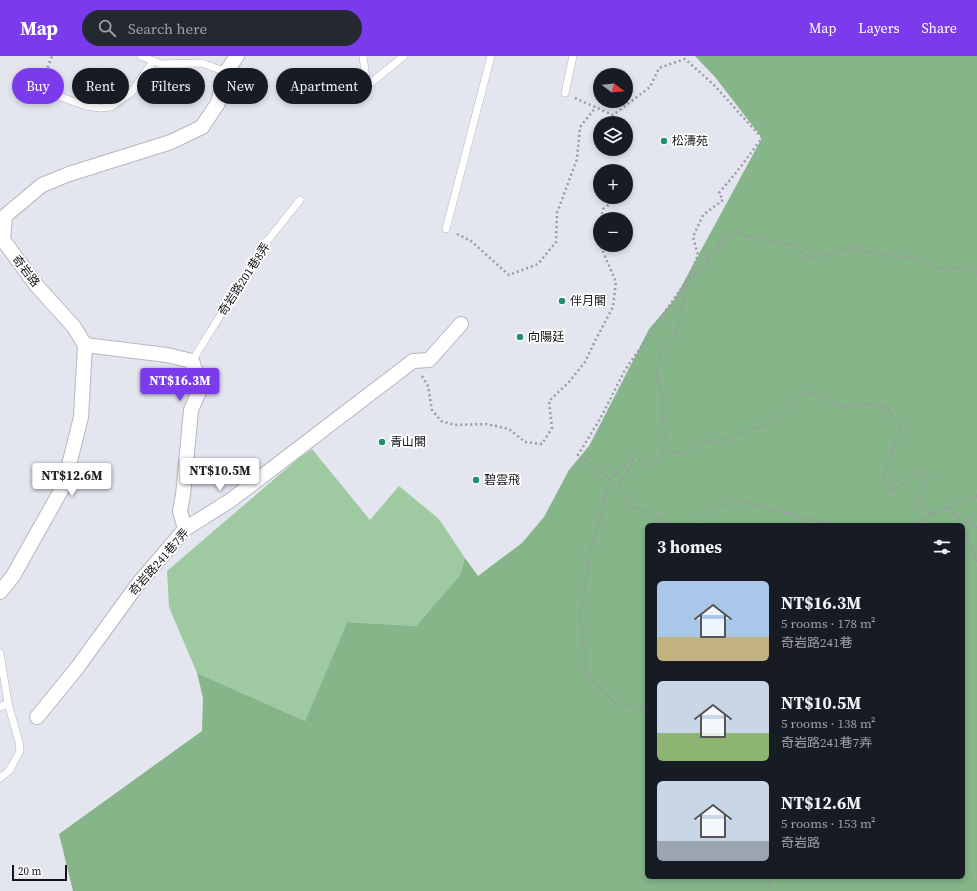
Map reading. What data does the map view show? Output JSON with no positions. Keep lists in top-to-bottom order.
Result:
{
  "streets": {
    "street": ["奇岩路", "奇岩路241巷7弄"],
    "lane": ["奇岩路201巷8弄"]
  },
  "places": [
    "松濤苑",
    "伴月閣",
    "向陽廷",
    "青山閣",
    "碧雲飛"
  ],
  "scale_bar": "20 m",
  "north": "right",
  "page": {
    "header": "Map",
    "search": "Search here",
    "nav": ["Map", "Layers", "Share"],
    "map_buttons": ["+", "−"],
    "chip": [
      "Buy",
      "Rent",
      "Filters",
      "New",
      "Apartment"
    ],
    "price": ["NT$16.3M", "NT$10.5M", "NT$12.6M"],
    "heading": "3 homes",
    "list": [
      {
        "name": "NT$16.3M",
        "note": "5 rooms · 178 m² · 奇岩路241巷"
      },
      {
        "name": "NT$10.5M",
        "note": "5 rooms · 138 m² · 奇岩路241巷7弄"
      },
      {
        "name": "NT$12.6M",
        "note": "5 rooms · 153 m² · 奇岩路"
      }
    ],
    "scale": "20 m"
  }
}
